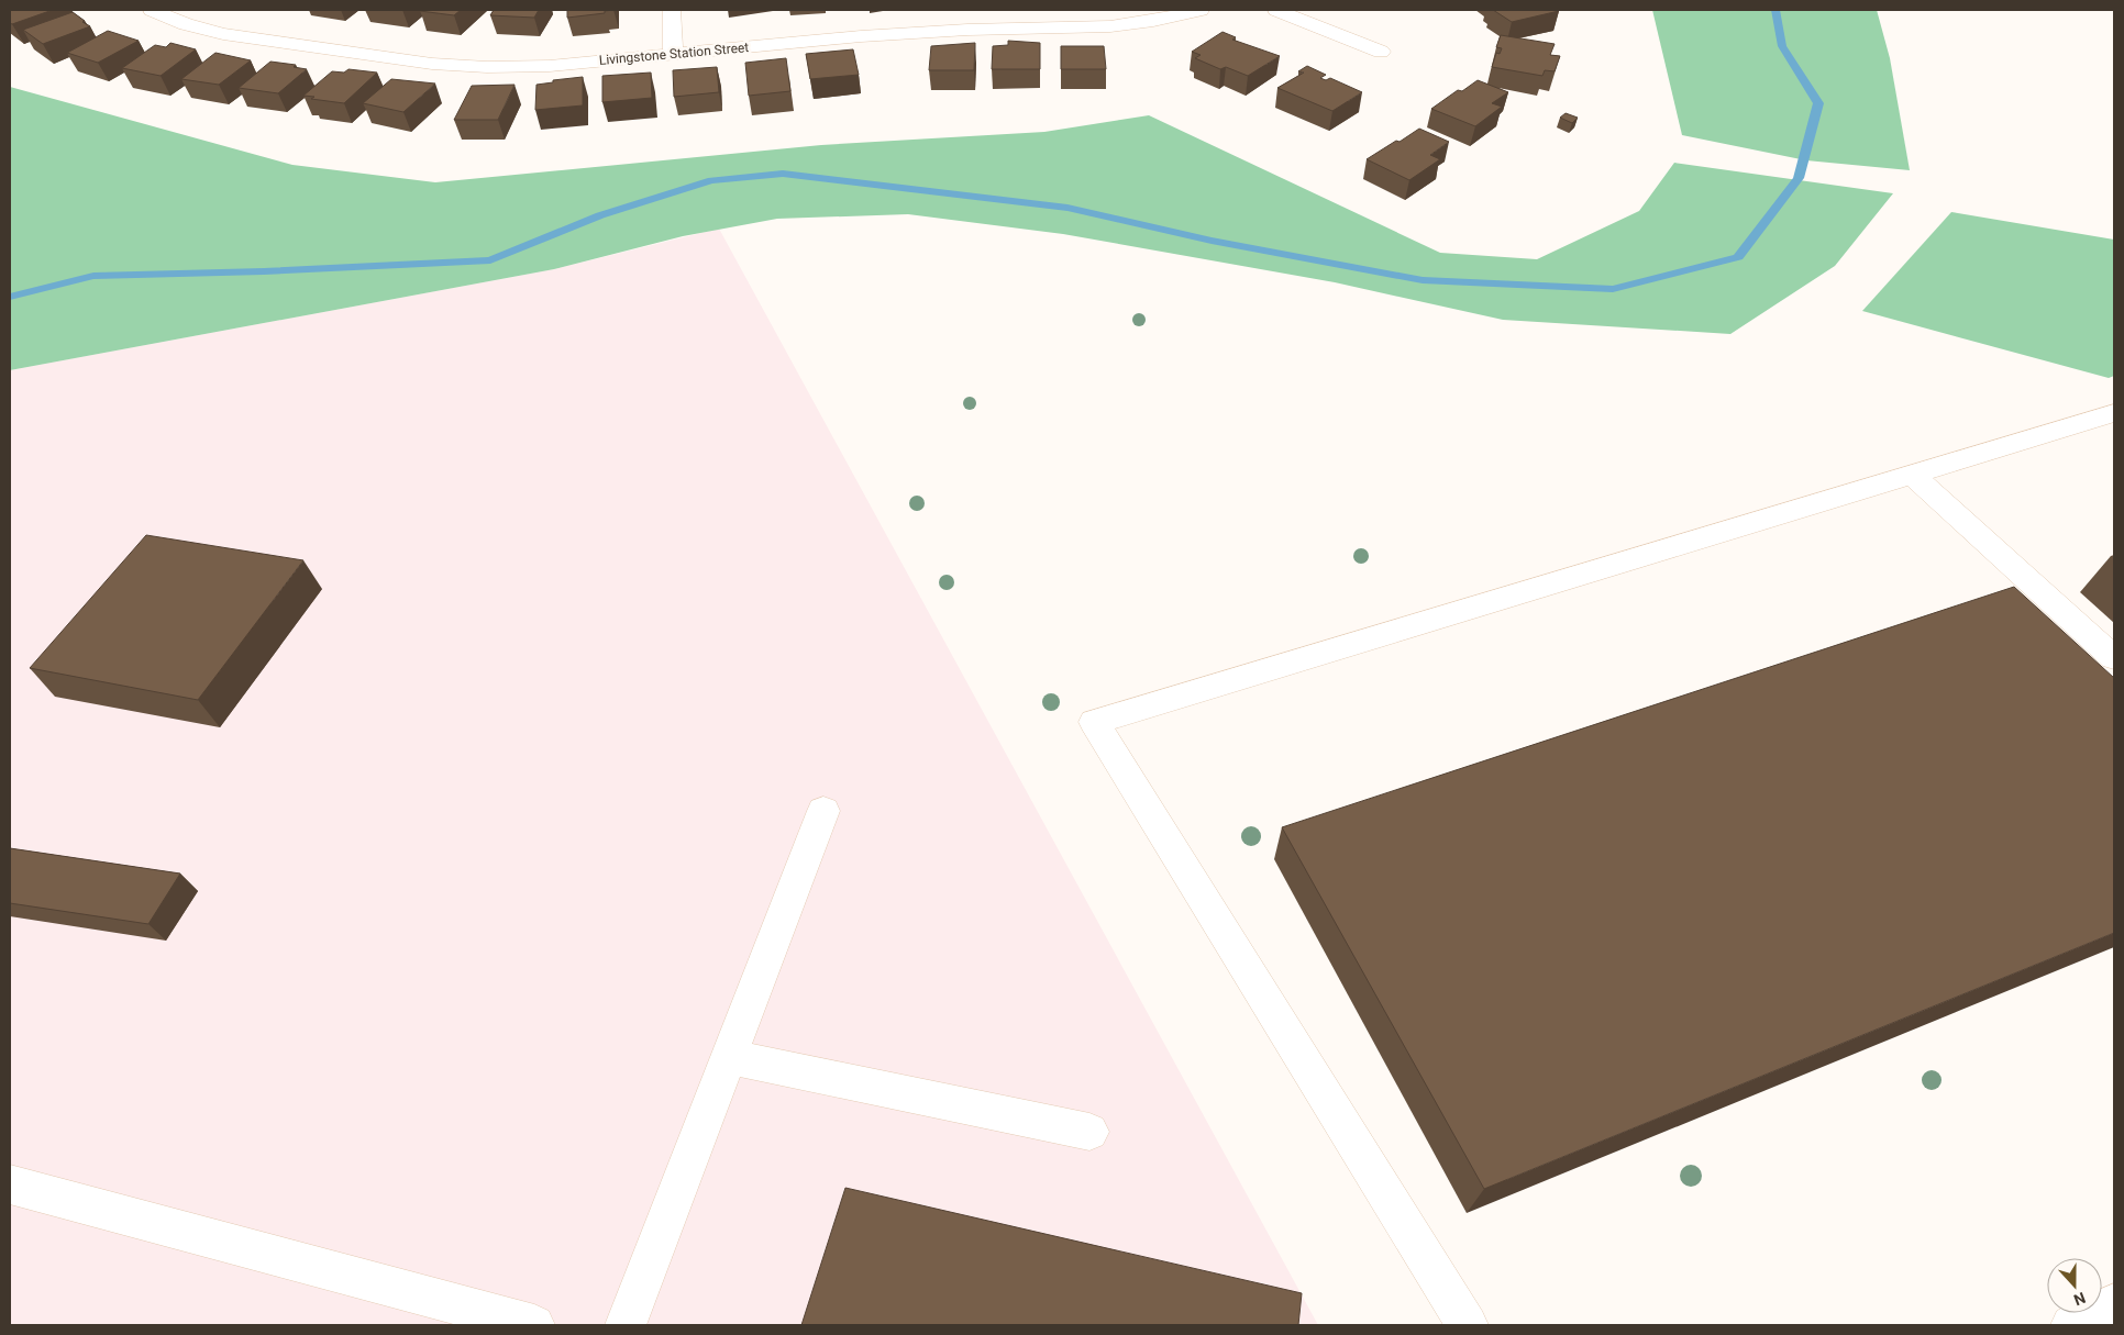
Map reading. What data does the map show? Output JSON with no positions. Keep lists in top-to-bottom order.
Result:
{
  "streets": {
    "street": ["Livingstone Station Street"]
  },
  "north": "bottom"
}
